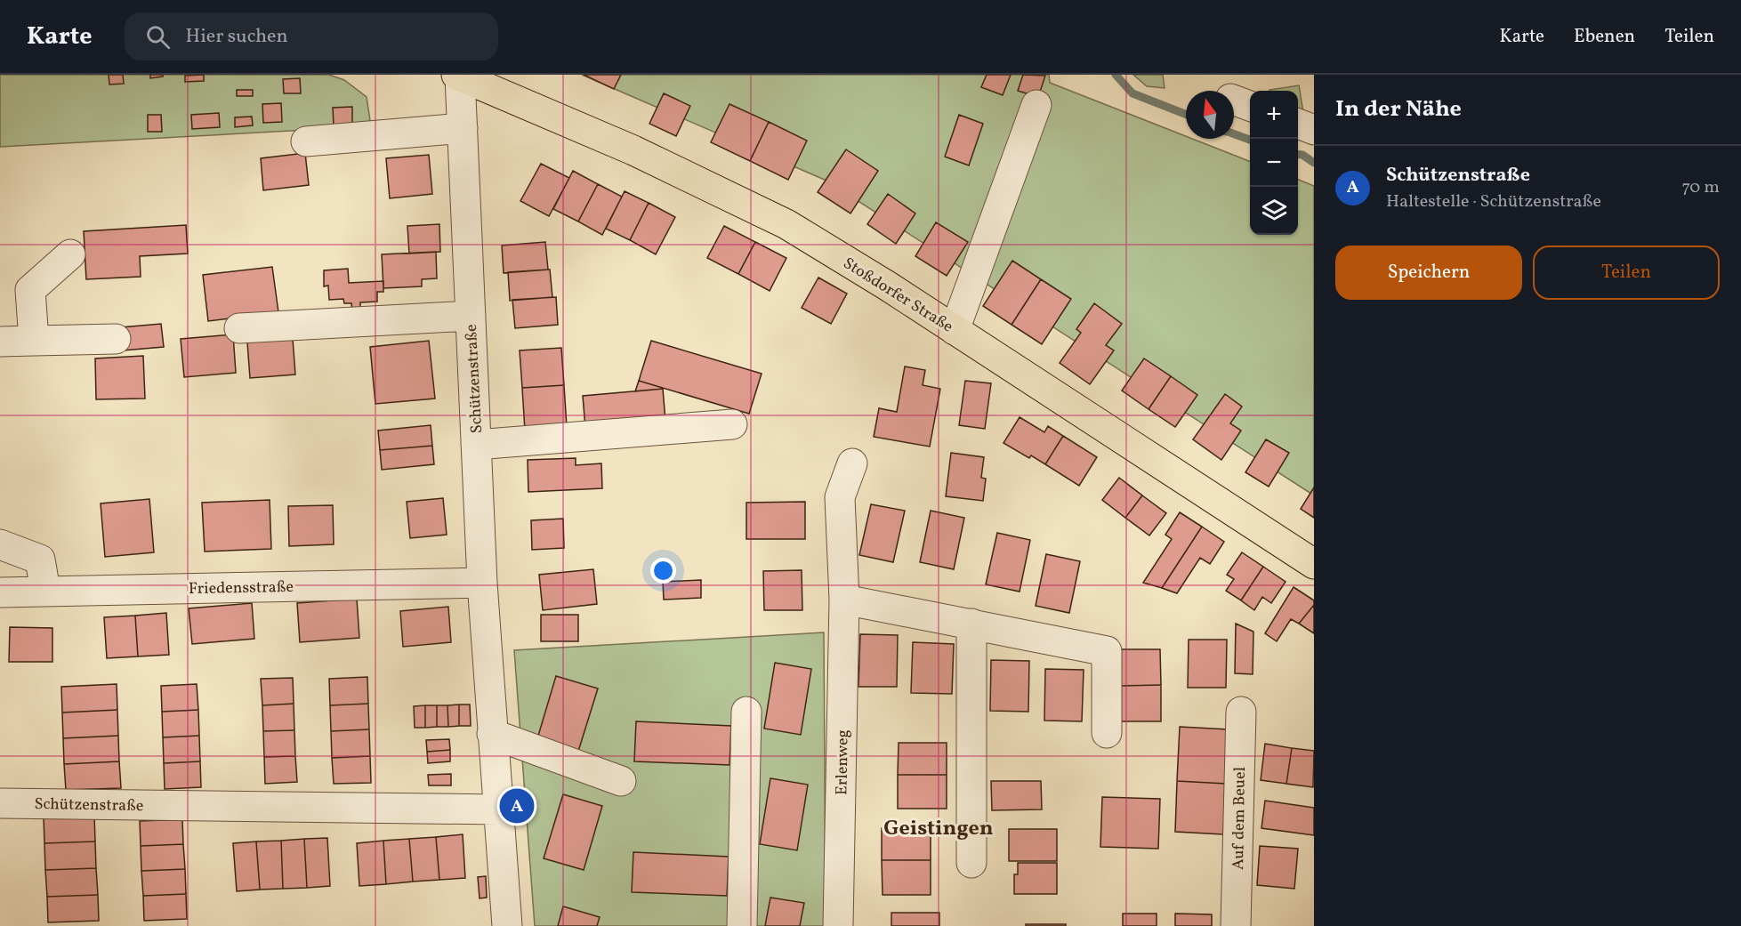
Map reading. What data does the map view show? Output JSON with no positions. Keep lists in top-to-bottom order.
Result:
{
  "streets": {
    "main road": ["Stoßdorfer Straße"],
    "street": [
      "Schützenstraße",
      "Friedensstraße",
      "Erlenweg",
      "Auf dem Beuel"
    ]
  },
  "crossings": [
    ["Stoßdorfer Straße", "Schützenstraße"],
    ["Schützenstraße", "Friedensstraße"]
  ],
  "districts": ["Geistingen"],
  "north": "top",
  "page": {
    "header": "Karte",
    "search": "Hier suchen",
    "nav": ["Karte", "Ebenen", "Teilen"],
    "heading": "In der Nähe",
    "map_buttons": ["+", "−"],
    "list": [
      {
        "mark": "A",
        "name": "Schützenstraße",
        "note": "Haltestelle · Schützenstraße",
        "value": "70 m"
      }
    ],
    "buttons": ["Speichern", "Teilen"],
    "pins": "A"
  }
}
